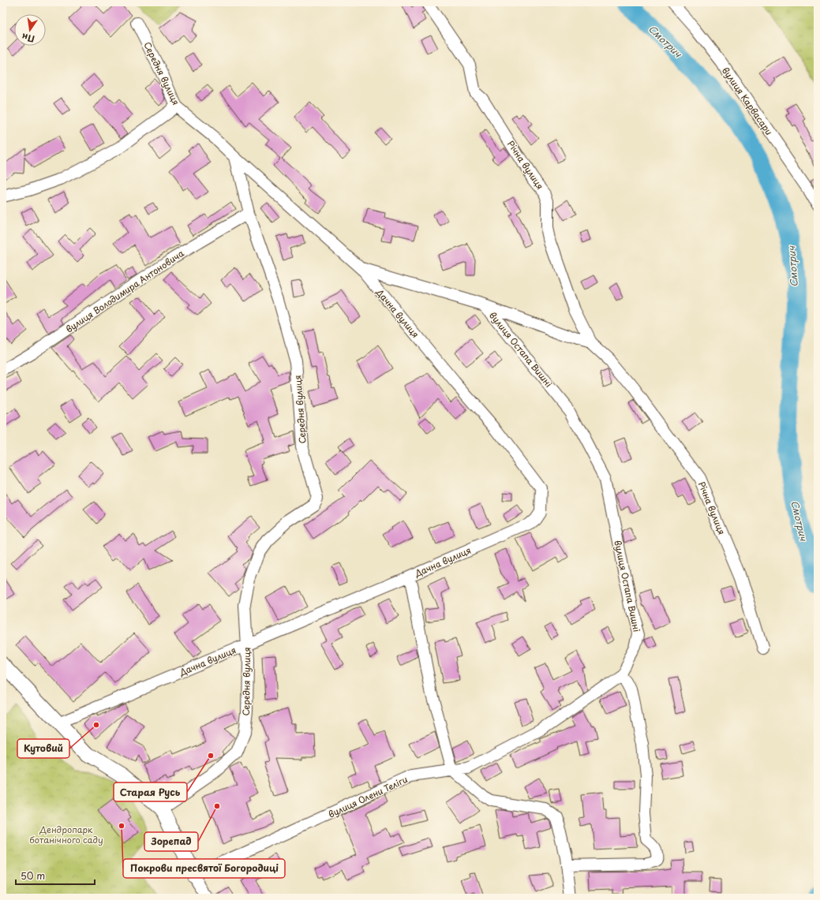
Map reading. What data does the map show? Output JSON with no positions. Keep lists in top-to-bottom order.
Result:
{
  "streets": {
    "street": [
      "Середня вулиця",
      "вулиця Карвасари",
      "Річна вулиця",
      "вулиця Володимира Антоновича",
      "Дачна вулиця",
      "вулиця Остапа Вишні",
      "вулиця Олени Теліги"
    ]
  },
  "crossings": [
    ["Середня вулиця", "Річна вулиця"],
    ["Середня вулиця", "вулиця Володимира Антоновича"],
    ["Середня вулиця", "Дачна вулиця"],
    ["Річна вулиця", "Дачна вулиця"],
    ["Річна вулиця", "вулиця Остапа Вишні"],
    ["вулиця Остапа Вишні", "вулиця Олени Теліги"]
  ],
  "water": ["Смотрич"],
  "parks": ["Дендропарк ботанічного саду"],
  "places": [
    "Кутовий",
    "Старая Русь",
    "Зорепад",
    "Покрови пресвятої Богородиці"
  ],
  "scale_bar": "50 m",
  "north": "bottom"
}
